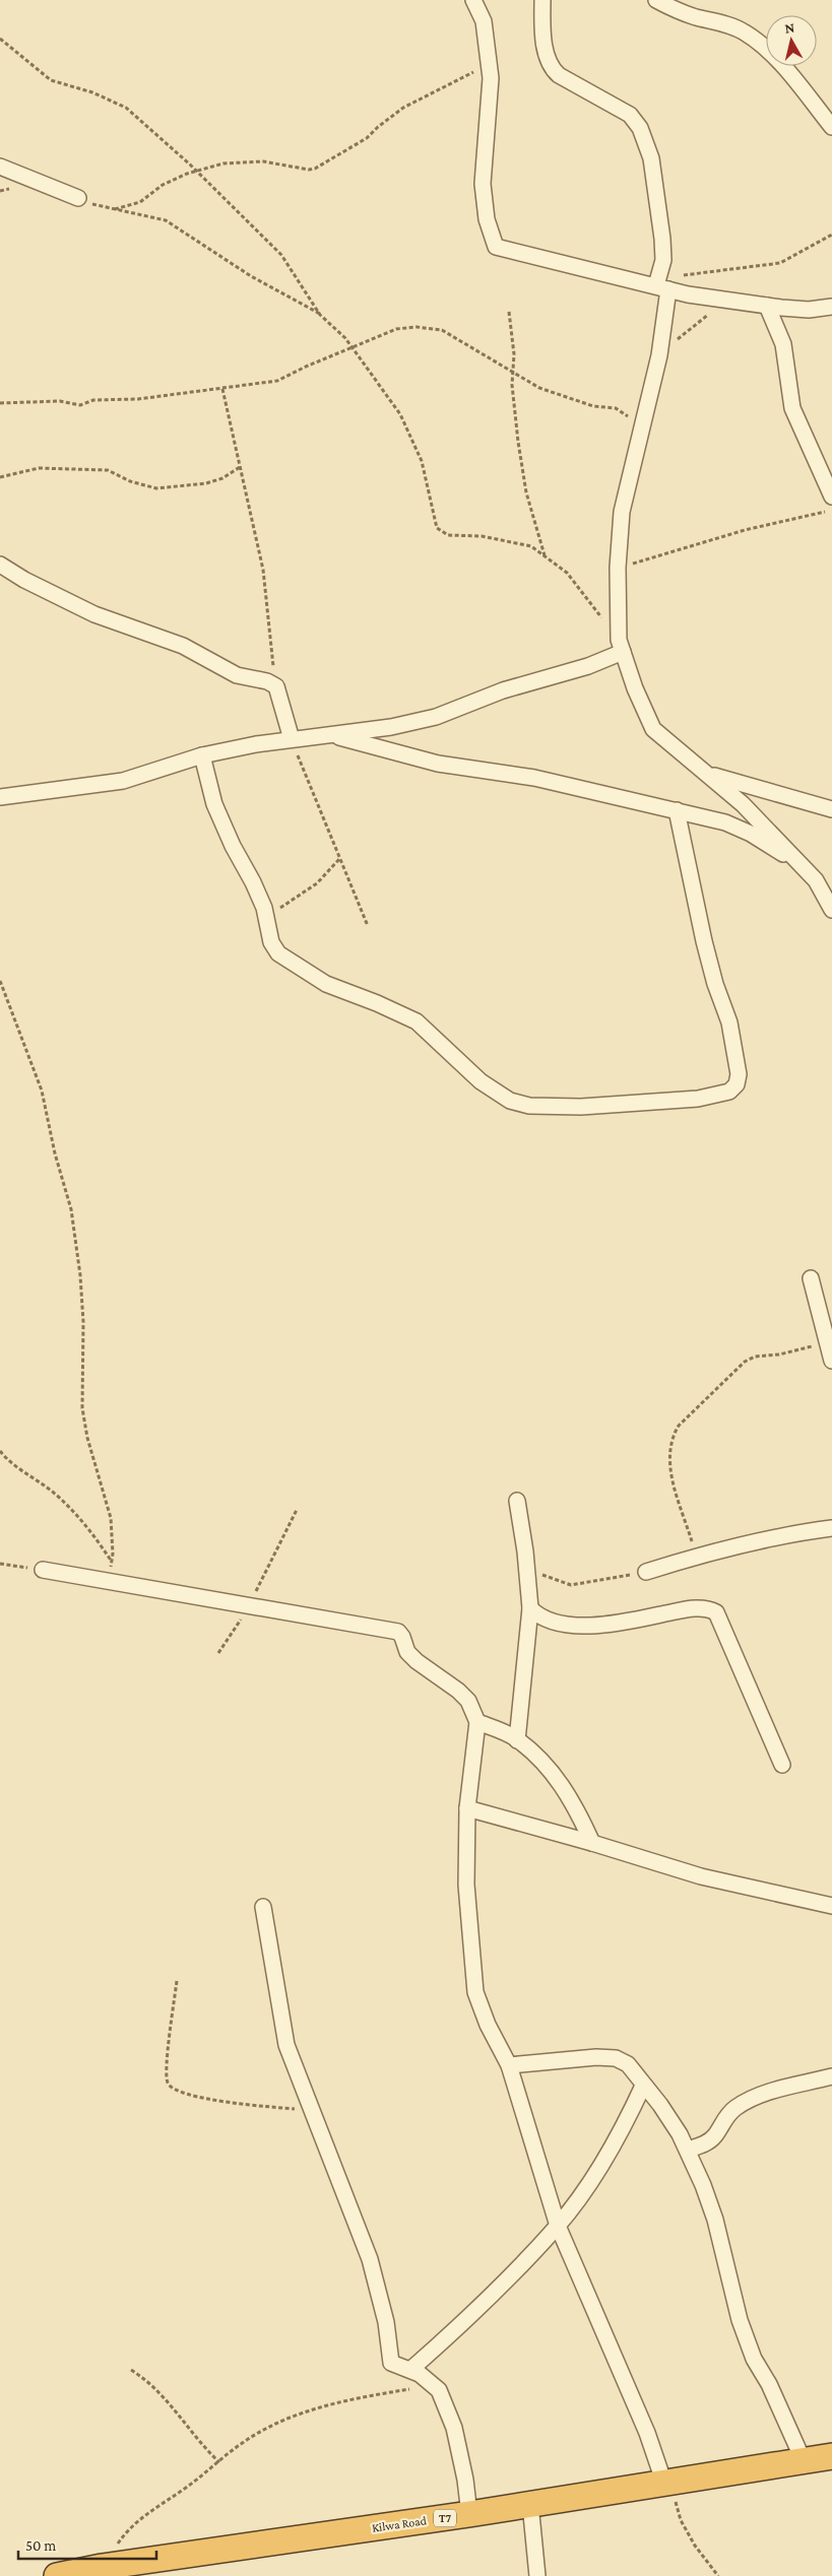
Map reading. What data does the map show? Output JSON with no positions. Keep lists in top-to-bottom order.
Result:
{
  "streets": {
    "highway": ["T7", "Kilwa Road"]
  },
  "scale_bar": "50 m",
  "north": "top"
}
